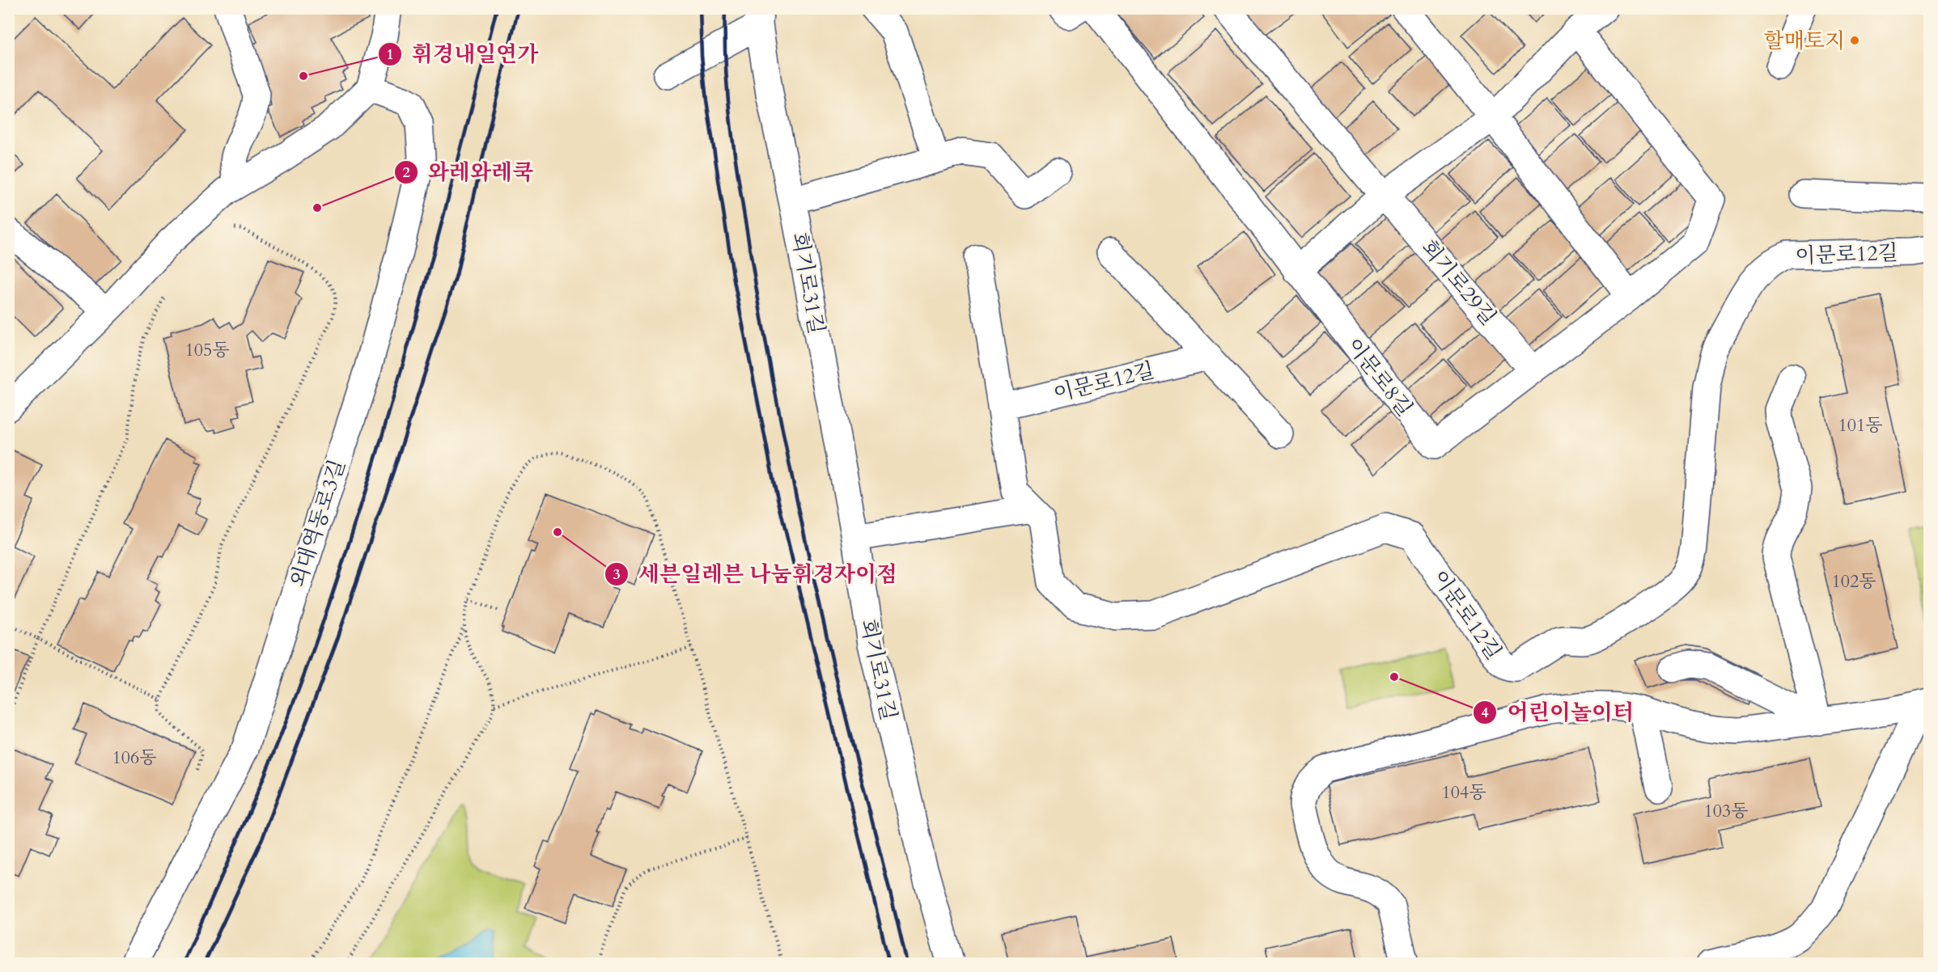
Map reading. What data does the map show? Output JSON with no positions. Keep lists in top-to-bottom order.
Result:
{
  "streets": {
    "street": [
      "이문로12길",
      "회기로29길",
      "회기로31길",
      "이문로8길",
      "외대역동로3길"
    ]
  },
  "crossings": [
    ["회기로29길", "이문로8길"]
  ],
  "places": [
    "할매토지",
    "휘경내일연가",
    "와레와레쿡",
    "세븐일레븐 나눔휘경자이점",
    "어린이놀이터"
  ],
  "house_numbers": [
    "105동",
    "101동",
    "102동",
    "106동",
    "104동",
    "103동"
  ]
}
